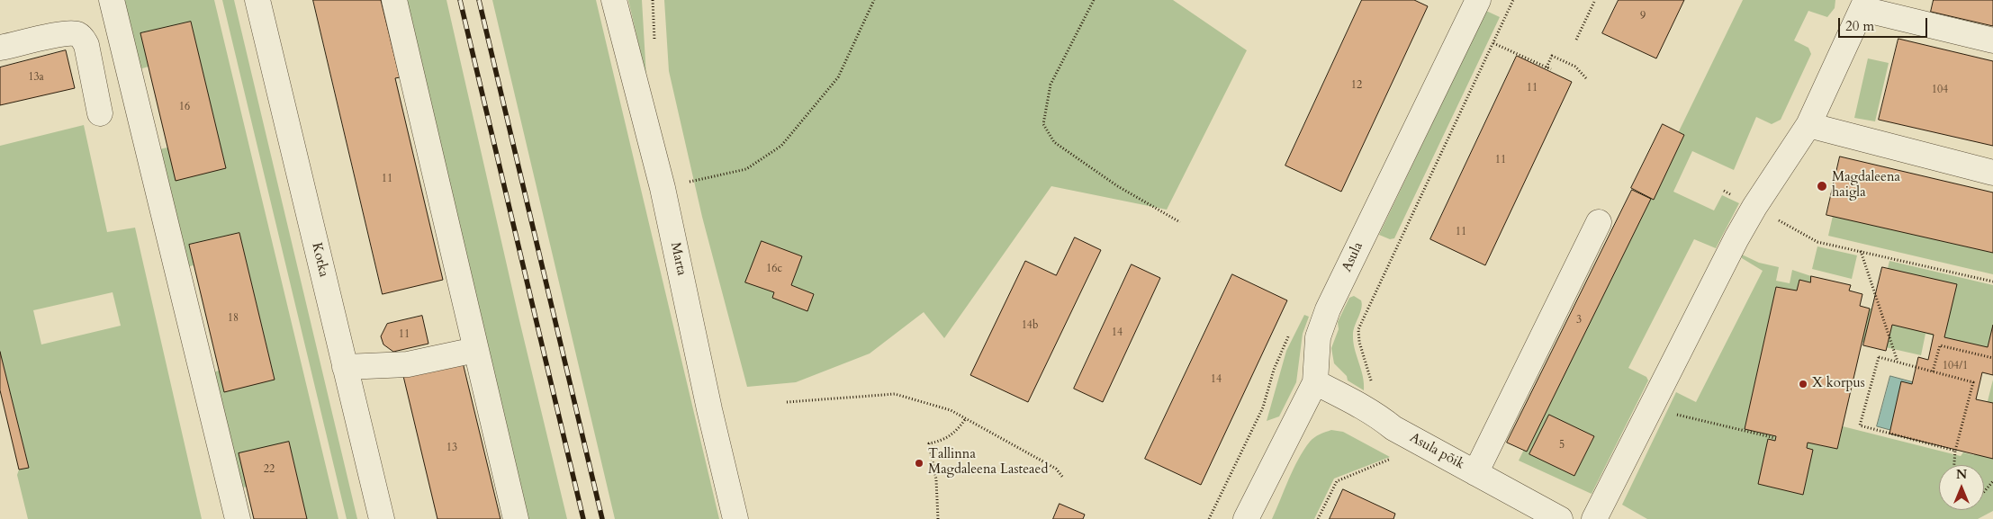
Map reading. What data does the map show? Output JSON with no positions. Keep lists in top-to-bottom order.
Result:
{
  "streets": {
    "street": [
      "Asula",
      "Marta",
      "Kotka",
      "Asula põik"
    ]
  },
  "crossings": [
    ["Asula", "Asula põik"]
  ],
  "places": ["Magdaleena haigla", "X korpus", "Tallinna Magdaleena Lasteaed"],
  "house_numbers": [
    "9",
    "13a",
    "12",
    "11",
    "104",
    "16",
    "11",
    "11",
    "11",
    "16c",
    "18",
    "3",
    "14b",
    "14",
    "11",
    "104/1",
    "14",
    "5",
    "13",
    "22"
  ],
  "scale_bar": "20 m",
  "north": "top"
}
